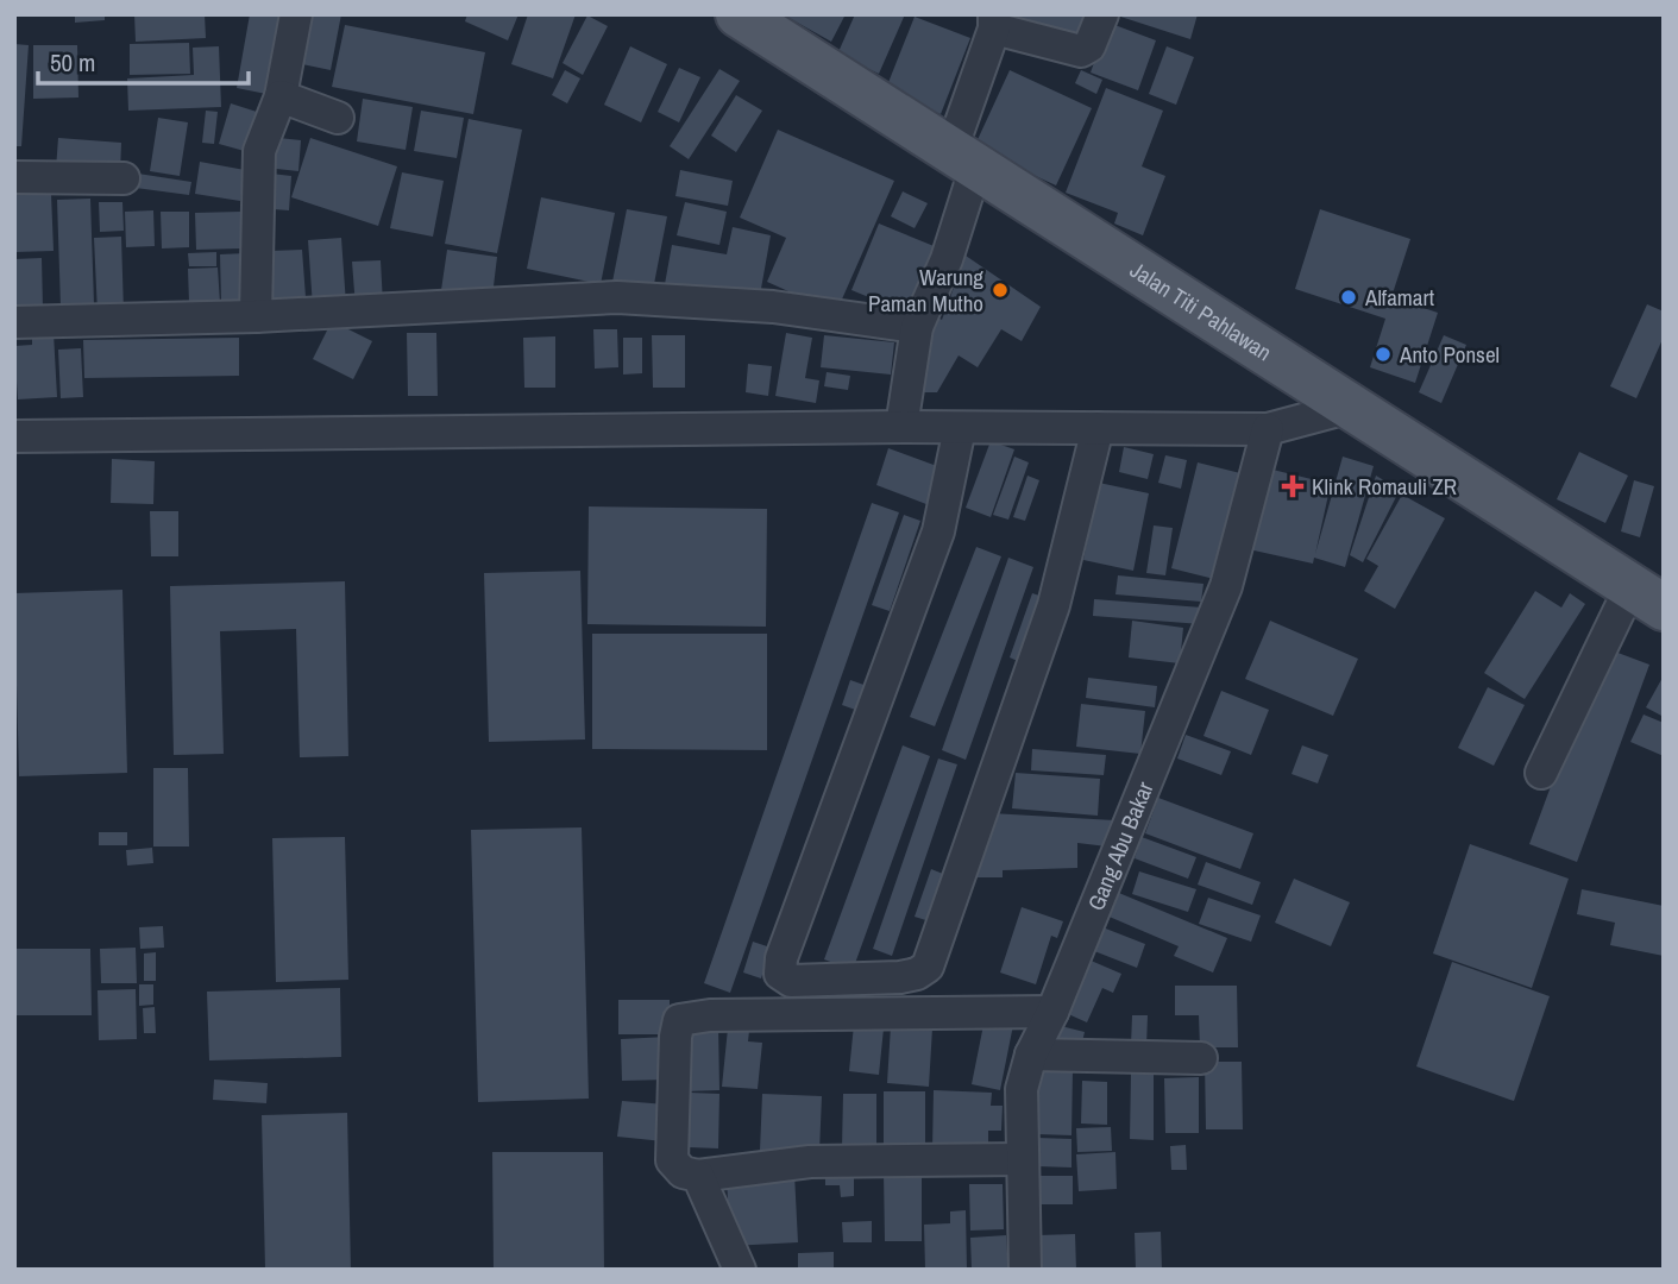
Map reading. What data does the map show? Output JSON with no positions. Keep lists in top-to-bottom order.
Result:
{
  "streets": {
    "main road": ["Jalan Titi Pahlawan"],
    "street": ["Gang Abu Bakar"]
  },
  "places": {
    "other": ["Warung Paman Mutho", "Alfamart", "Anto Ponsel"],
    "health": ["Klink Romauli ZR"]
  },
  "scale_bar": "50 m"
}
